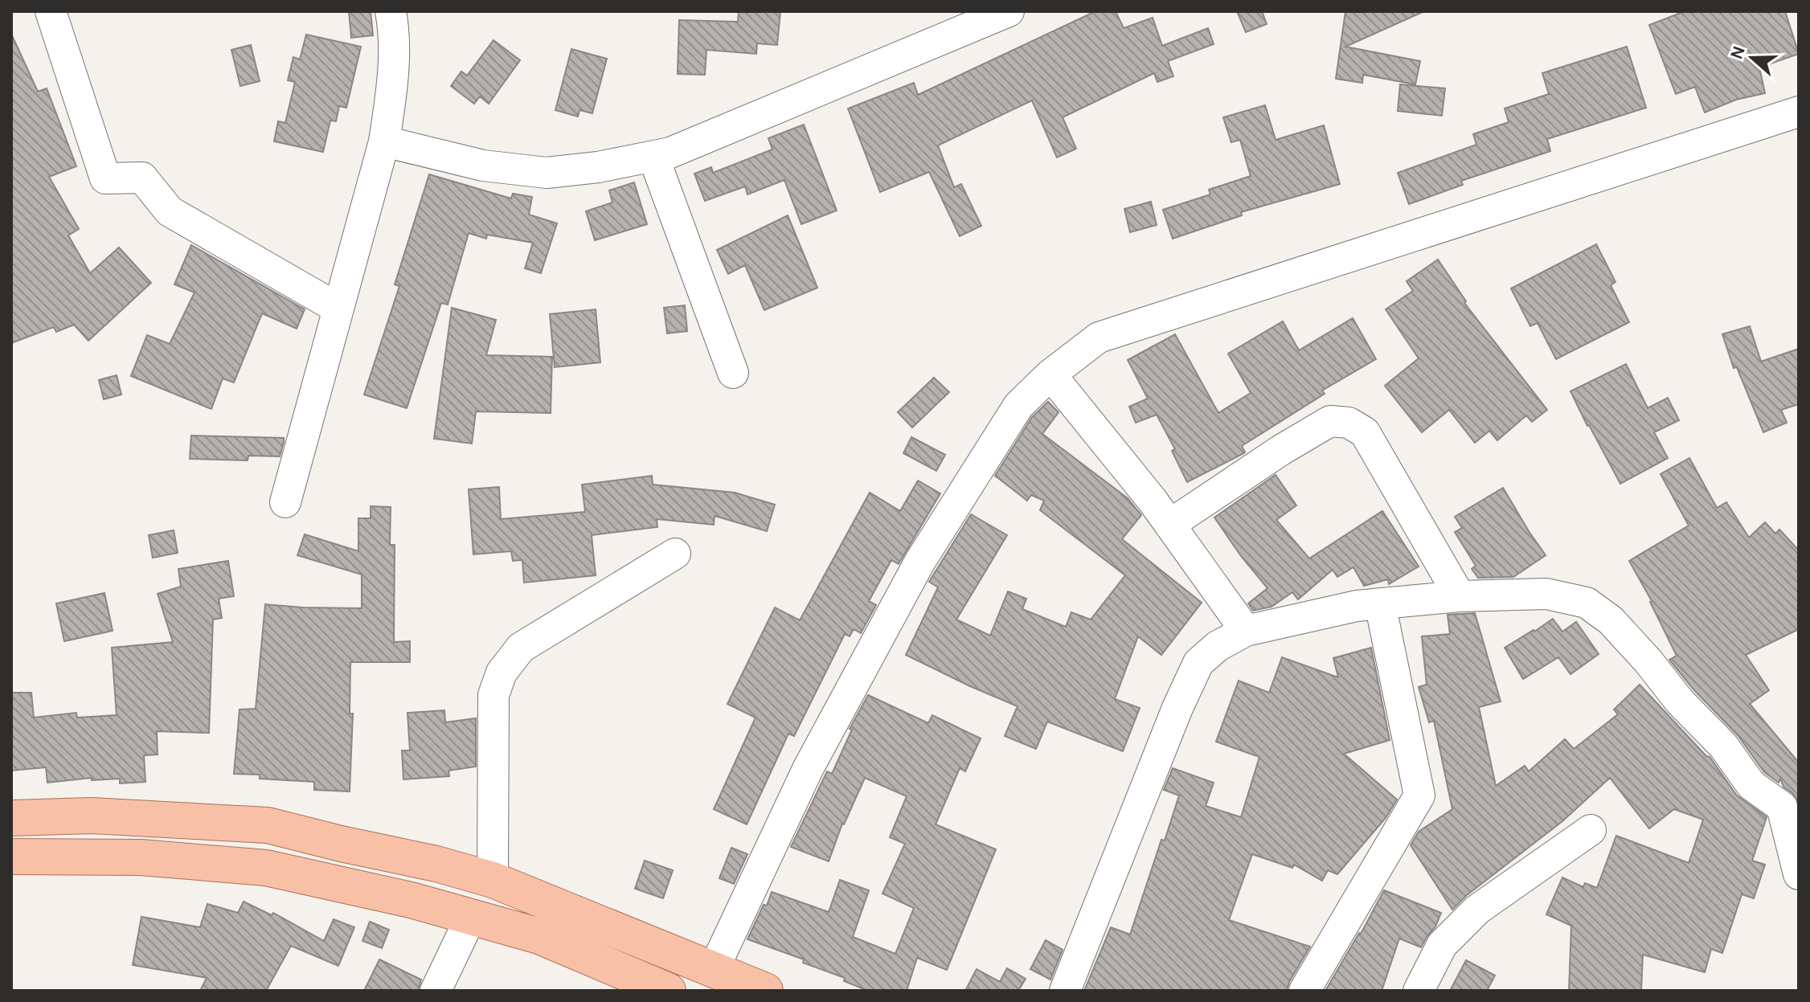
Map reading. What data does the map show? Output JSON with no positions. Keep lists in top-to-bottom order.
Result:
{
  "north": "left"
}
